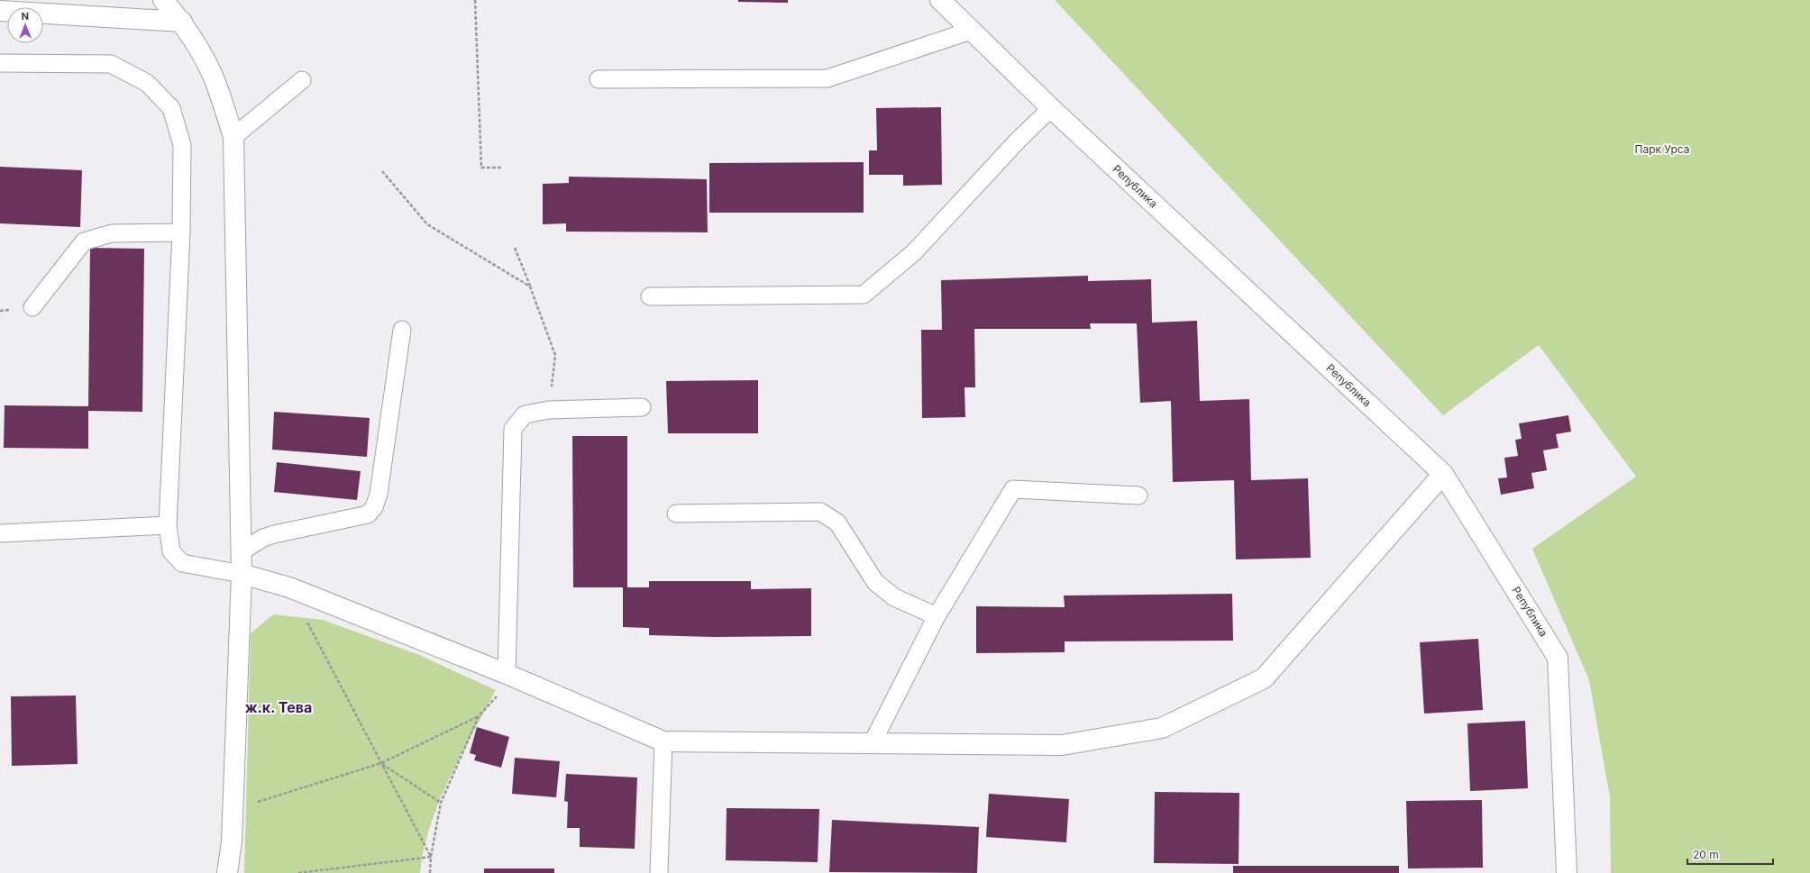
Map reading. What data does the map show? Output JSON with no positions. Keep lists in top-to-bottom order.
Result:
{
  "streets": {
    "street": ["Република"]
  },
  "districts": ["ж.к. Тева"],
  "parks": ["Парк Урса"],
  "scale_bar": "20 m",
  "north": "top"
}
